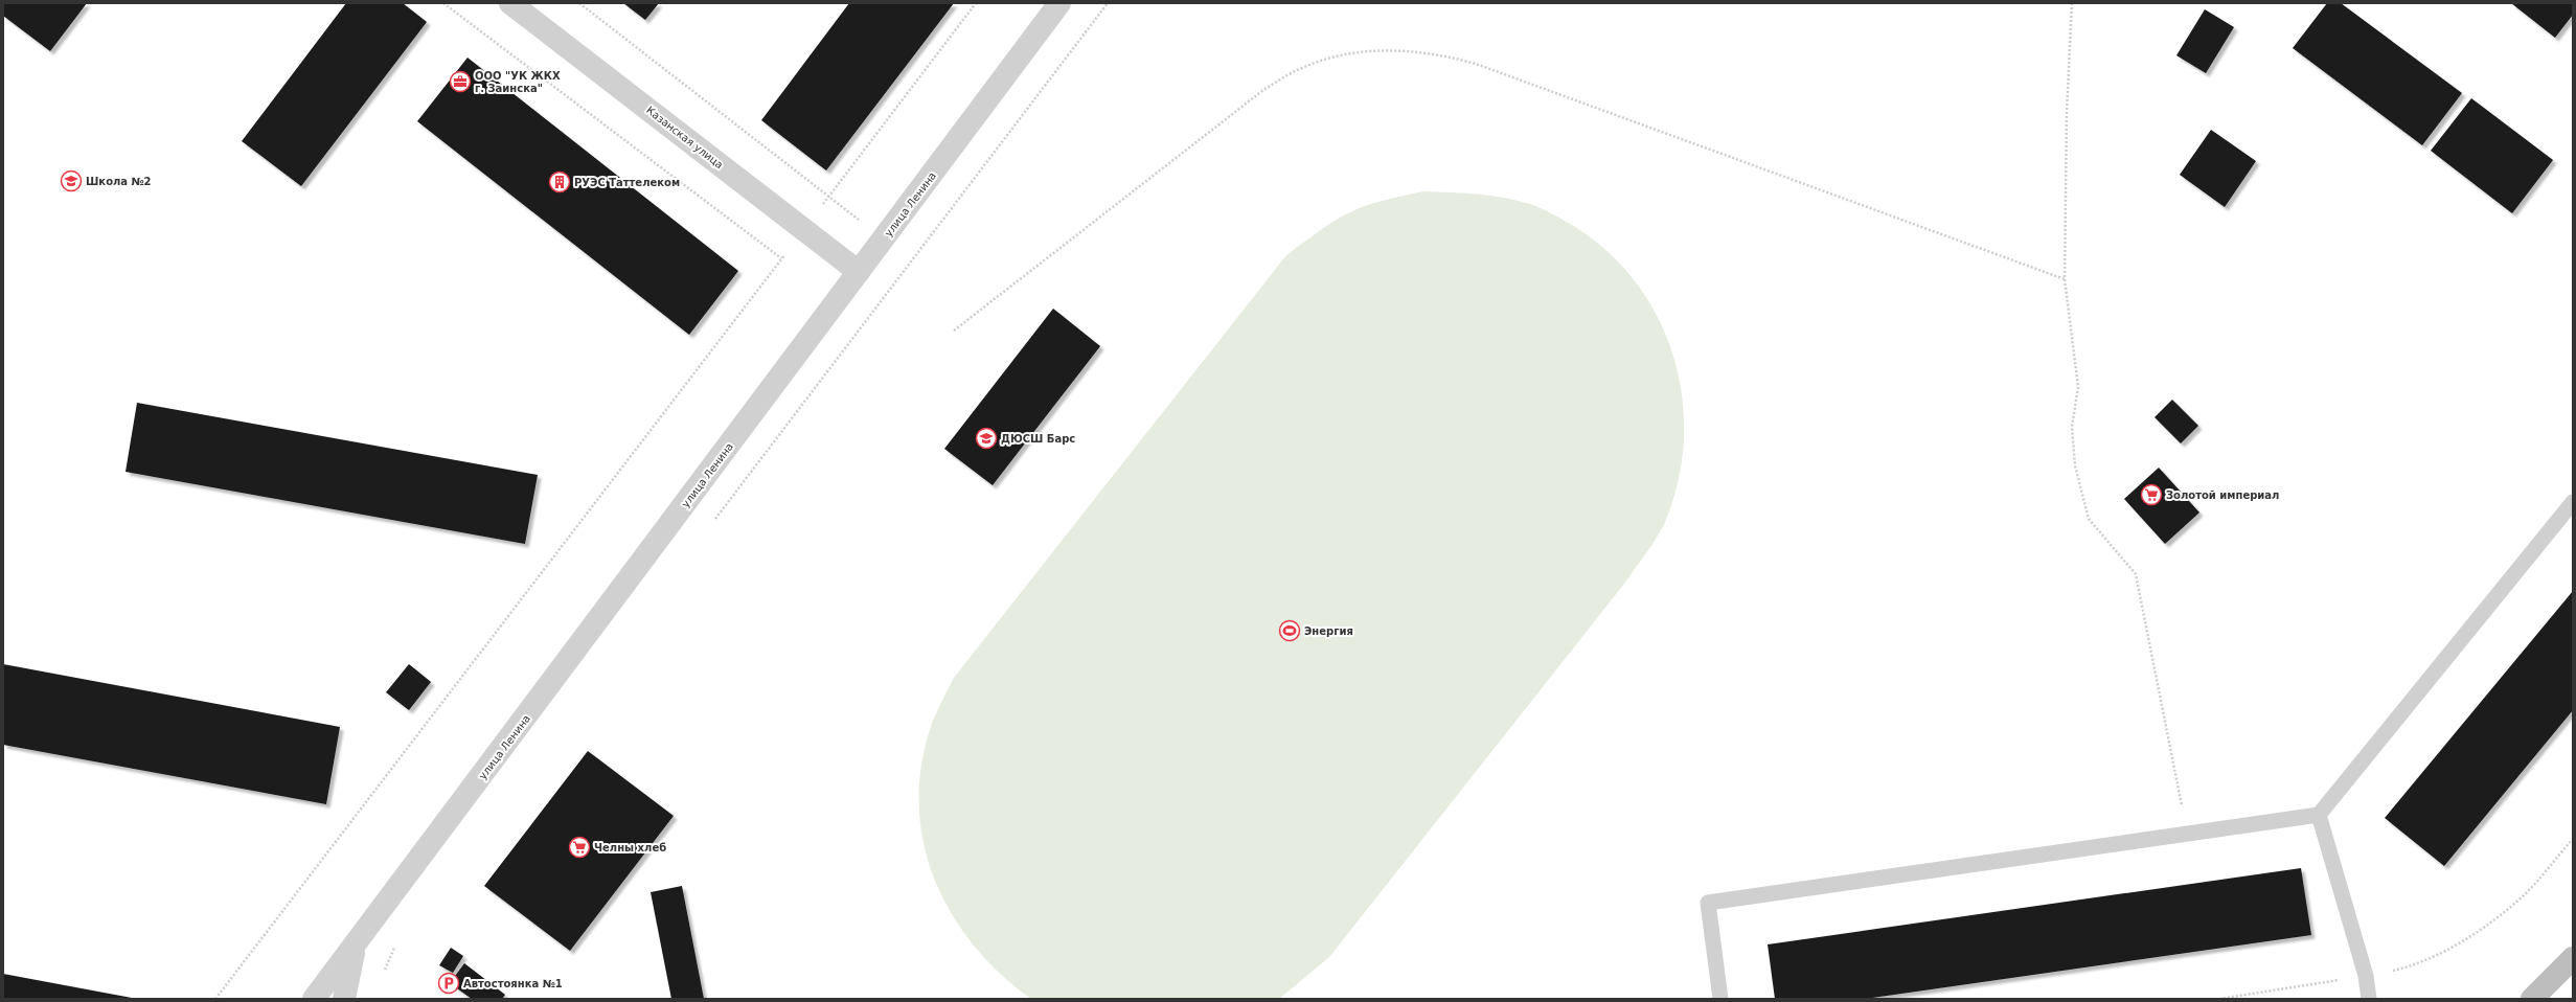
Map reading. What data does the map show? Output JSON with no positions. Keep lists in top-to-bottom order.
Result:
{
  "streets": {
    "street": ["Казанская улица", "улица Ленина"]
  },
  "crossings": [
    ["Казанская улица", "улица Ленина"]
  ],
  "places": {
    "office": ["ООО \"УК ЖКХ г. Заинска\""],
    "school or university": ["Школа №2", "ДЮСШ Барс"],
    "building": ["РУЭС Таттелеком"],
    "supermarket": ["Золотой империал", "Челны хлеб"],
    "sports": ["Энергия"],
    "parking": ["Автостоянка №1"]
  }
}
